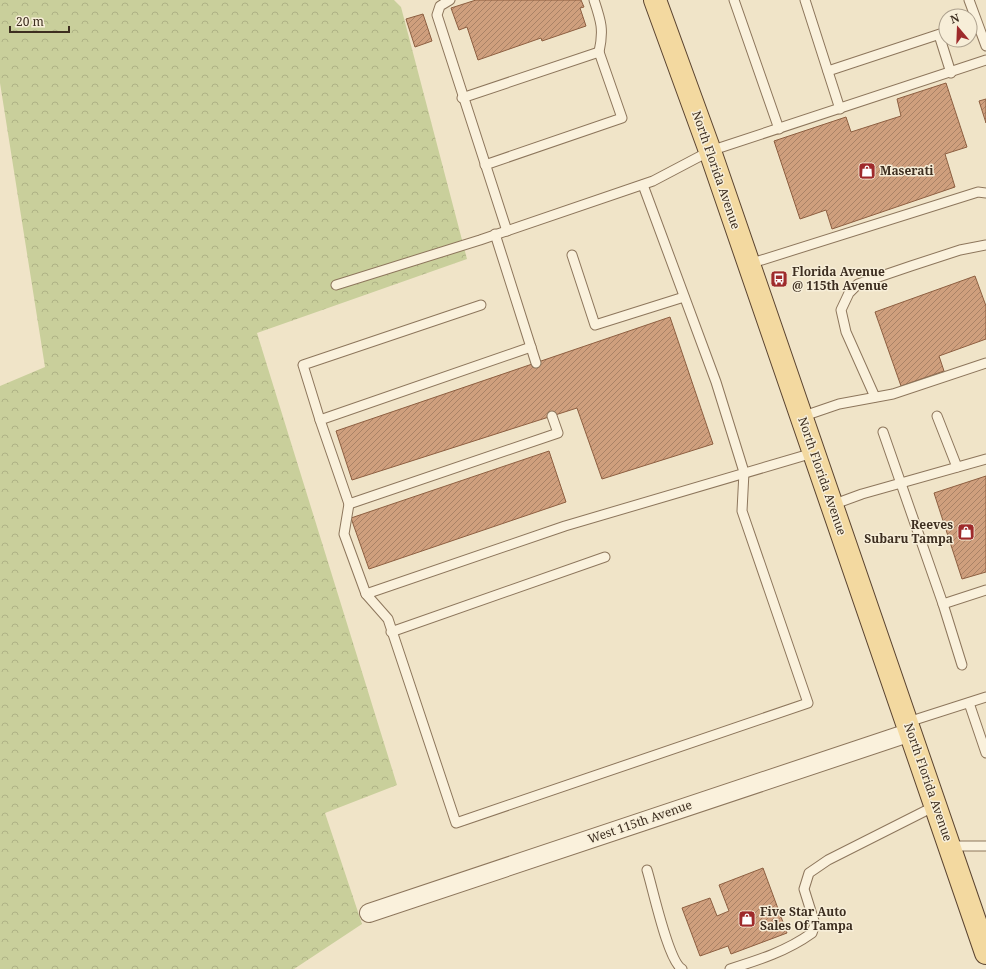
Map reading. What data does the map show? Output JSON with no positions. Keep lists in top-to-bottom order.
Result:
{
  "streets": {
    "main road": ["North Florida Avenue"],
    "street": ["West 115th Avenue"]
  },
  "crossings": [
    ["North Florida Avenue", "West 115th Avenue"]
  ],
  "places": {
    "shop": ["Maserati", "Reeves Subaru Tampa", "Five Star Auto Sales Of Tampa"],
    "bus stop": ["Florida Avenue @ 115th Avenue"]
  },
  "scale_bar": "20 m",
  "north": "top"
}
